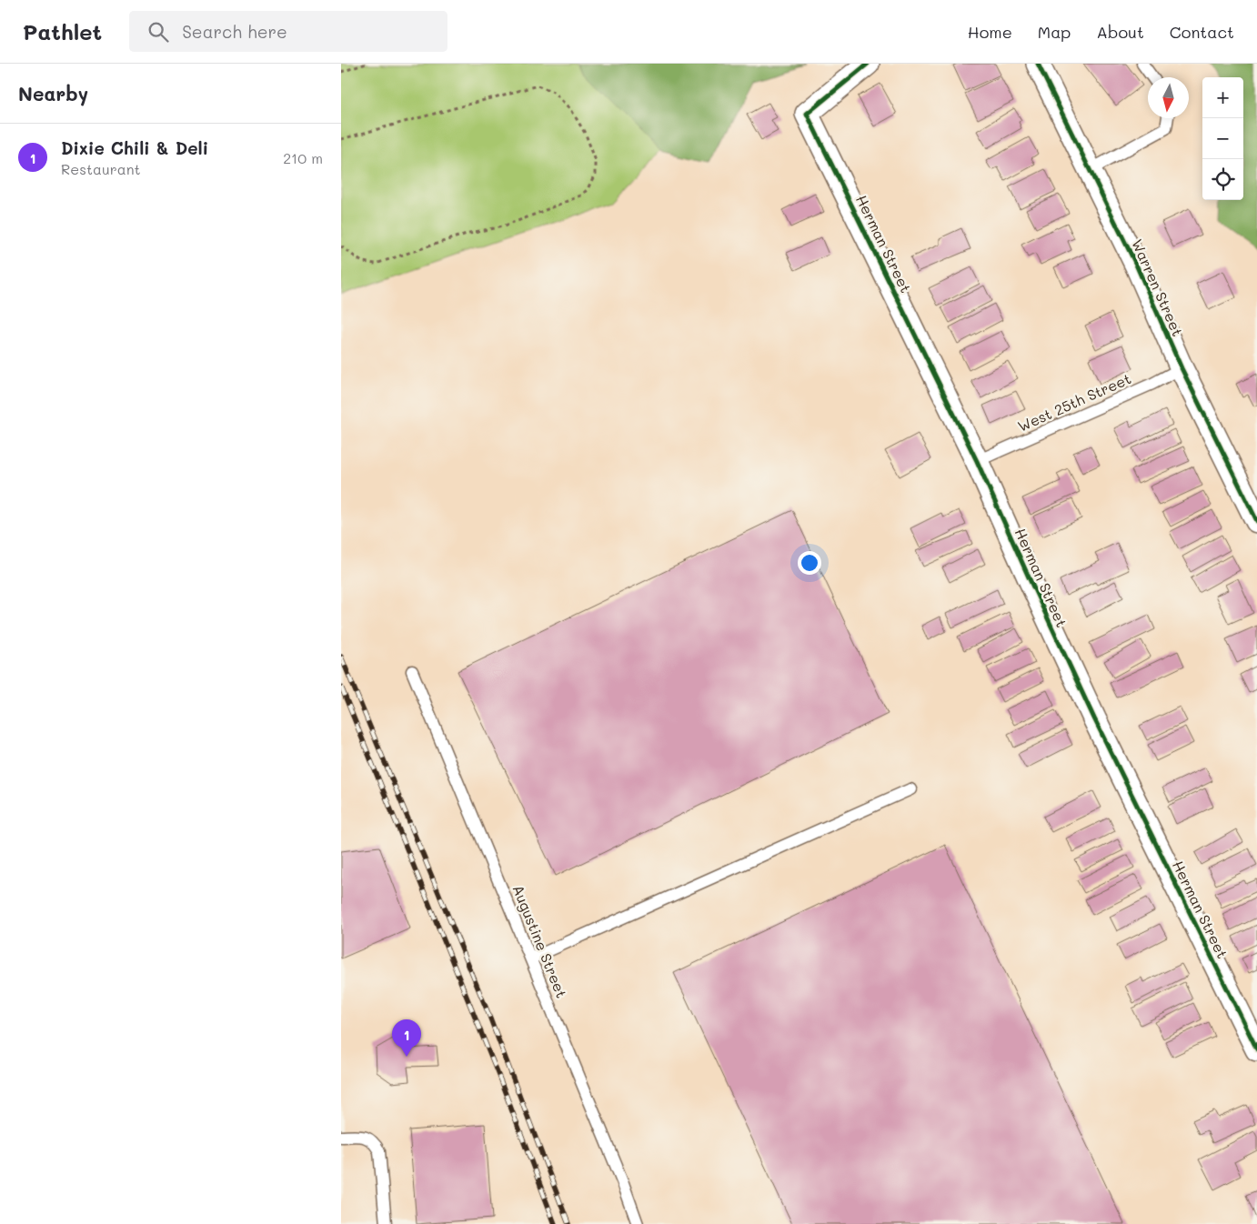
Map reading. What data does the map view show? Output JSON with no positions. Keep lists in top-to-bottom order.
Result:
{
  "streets": {
    "street": ["Herman Street", "Warren Street"],
    "lane": ["West 25th Street", "Augustine Street"]
  },
  "crossings": [
    ["Herman Street", "West 25th Street"],
    ["Warren Street", "West 25th Street"]
  ],
  "north": "bottom",
  "page": {
    "header": "Pathlet",
    "search": "Search here",
    "nav": [
      "Home",
      "Map",
      "About",
      "Contact"
    ],
    "heading": "Nearby",
    "map_buttons": ["+", "−"],
    "list": [
      {
        "mark": "1",
        "name": "Dixie Chili & Deli",
        "note": "Restaurant",
        "value": "210 m"
      }
    ],
    "pins": "1"
  }
}
